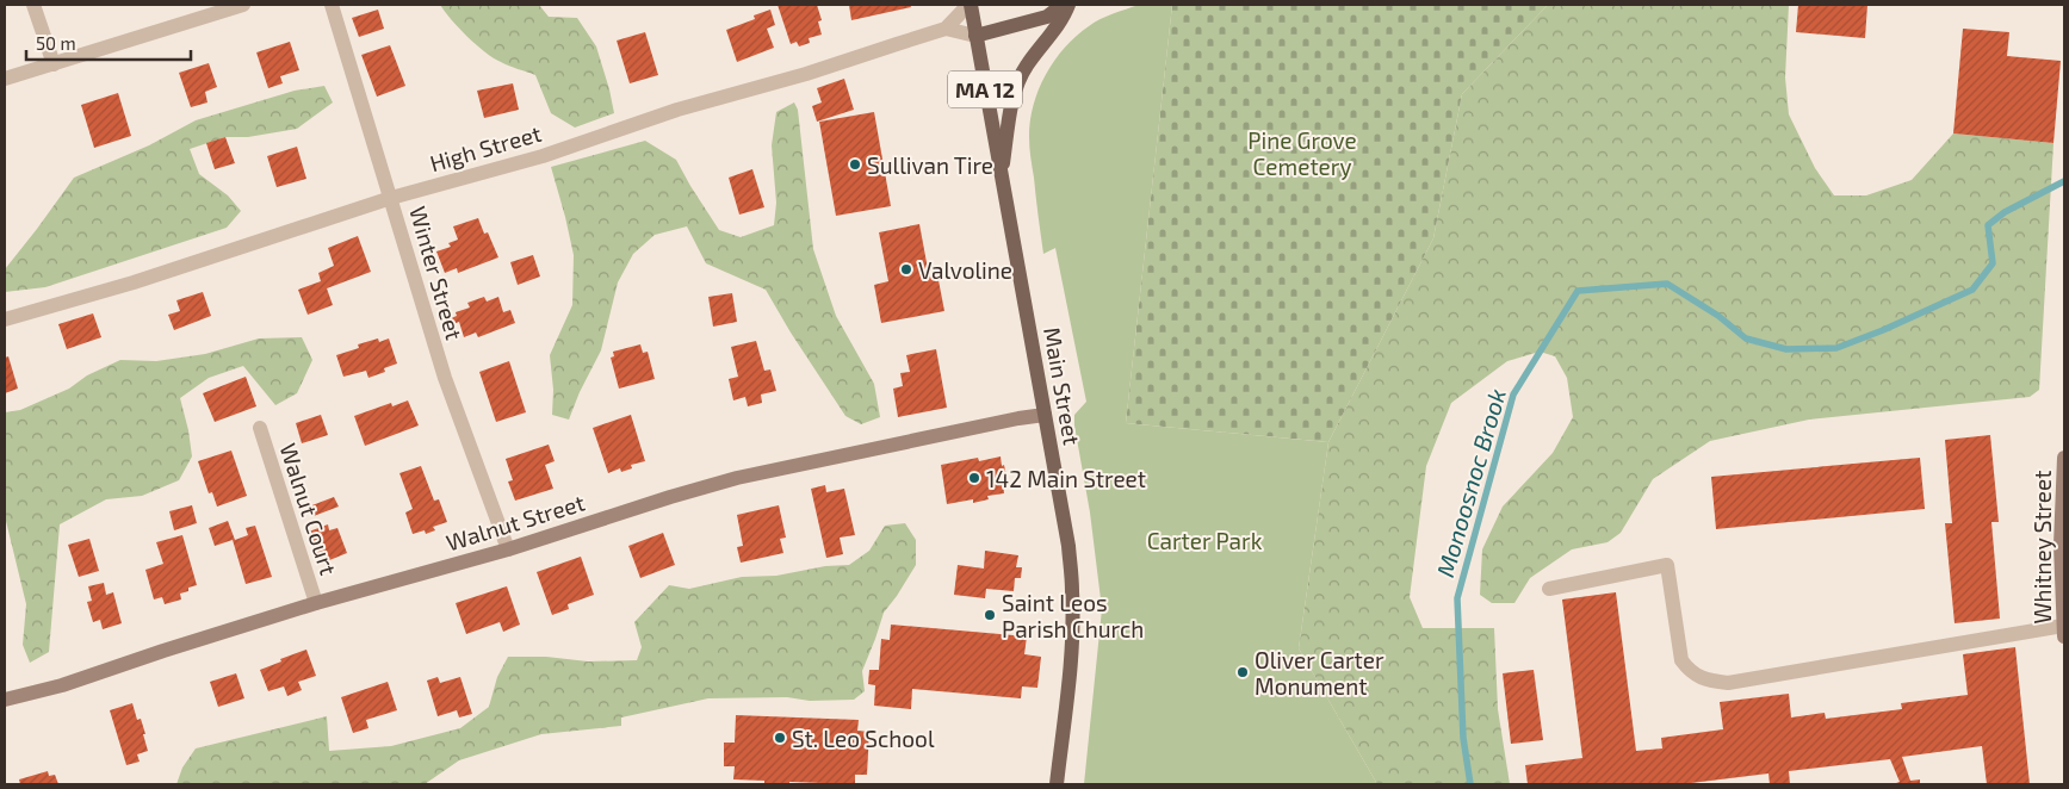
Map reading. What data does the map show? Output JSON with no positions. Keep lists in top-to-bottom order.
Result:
{
  "streets": {
    "main road": ["MA 12", "Main Street"],
    "street": [
      "High Street",
      "Winter Street",
      "Walnut Court",
      "Walnut Street",
      "Whitney Street"
    ]
  },
  "crossings": [
    ["MA 12", "High Street"],
    ["MA 12", "Main Street"],
    ["High Street", "Winter Street"],
    ["Winter Street", "Walnut Street"],
    ["Main Street", "Walnut Street"],
    ["Walnut Court", "Walnut Street"]
  ],
  "water": ["Monoosnoc Brook"],
  "parks": ["Pine Grove Cemetery", "Carter Park"],
  "places": [
    "Sullivan Tire",
    "Valvoline",
    "142 Main Street",
    "Saint Leos Parish Church",
    "Oliver Carter Monument",
    "St. Leo School"
  ],
  "scale_bar": "50 m"
}
